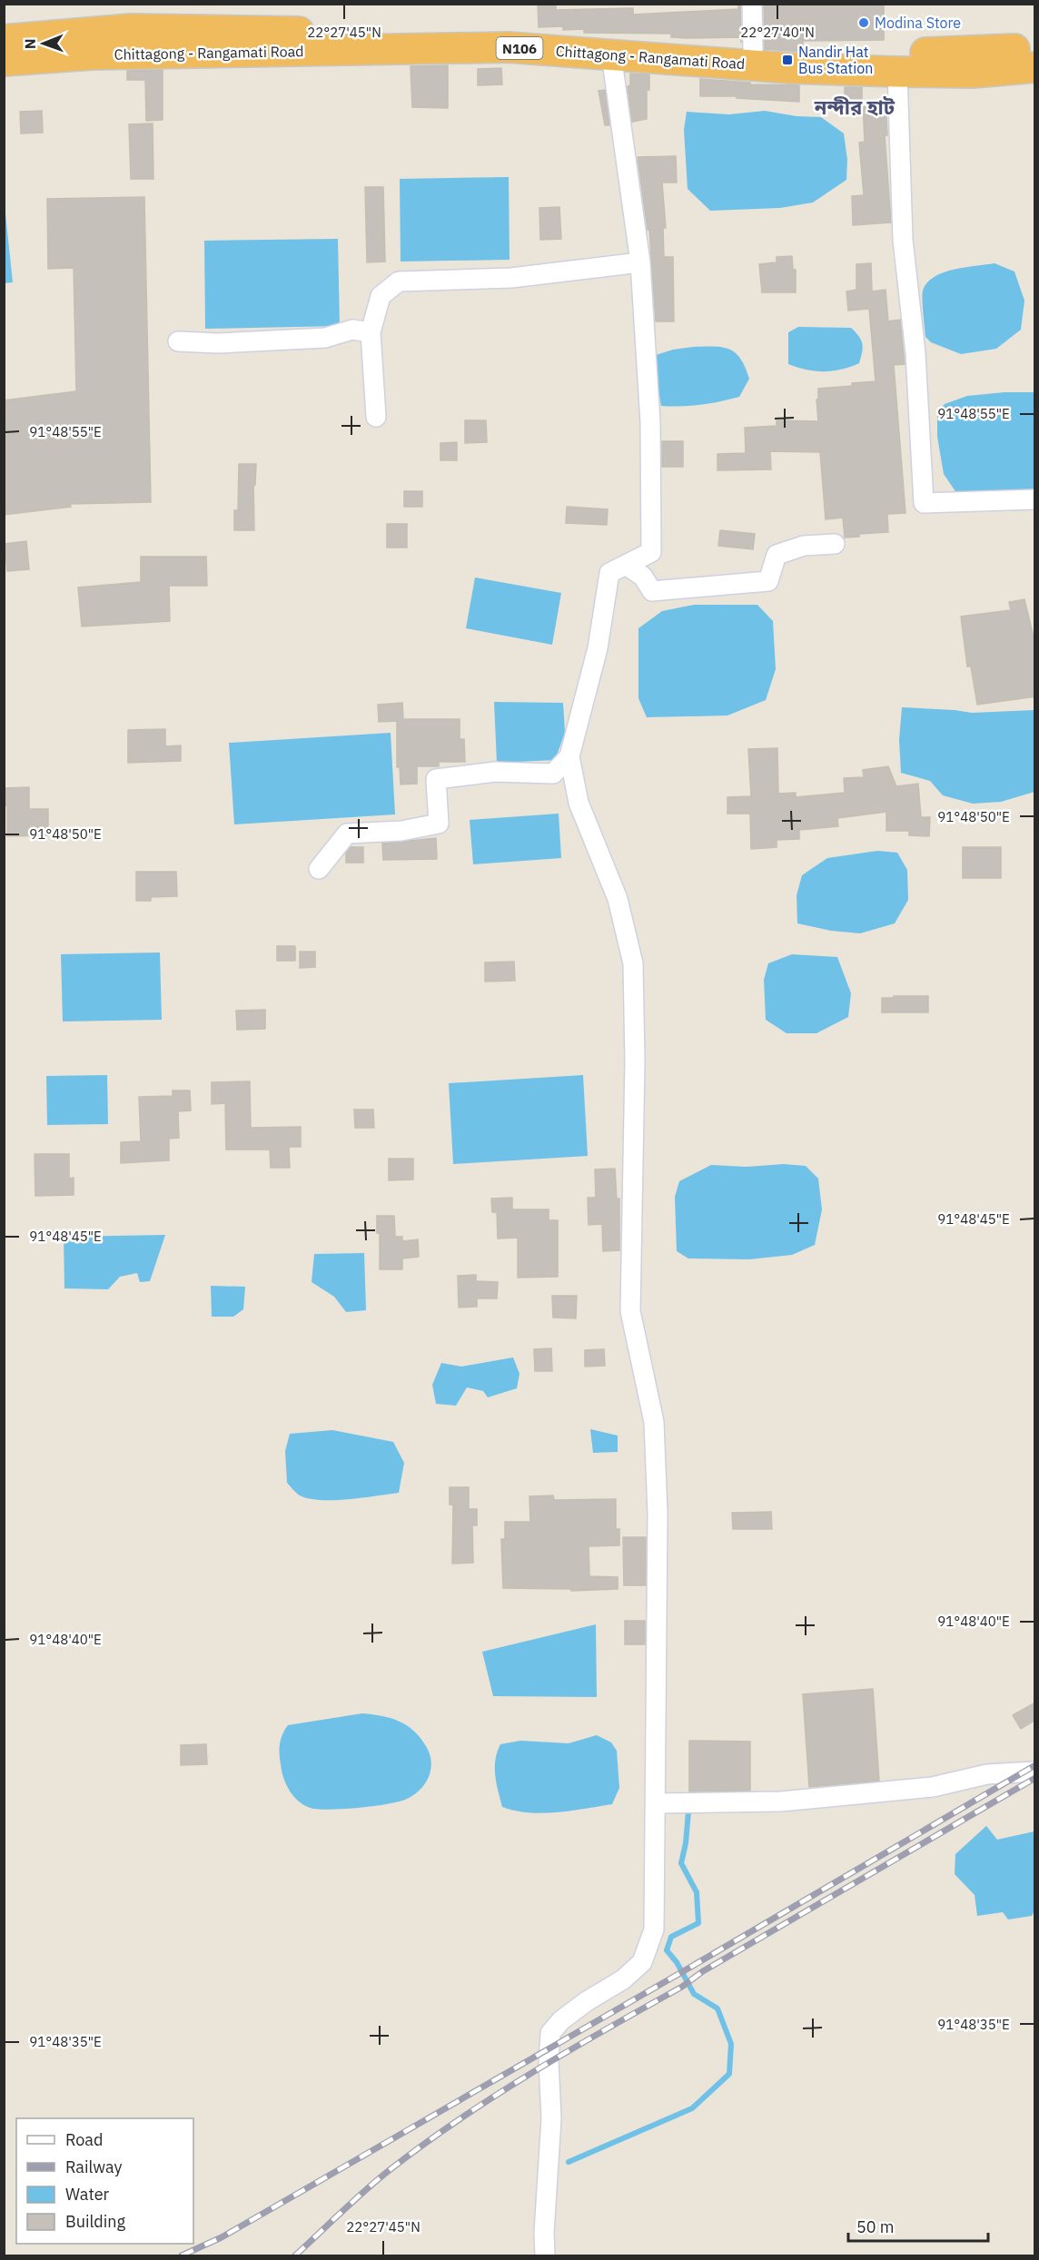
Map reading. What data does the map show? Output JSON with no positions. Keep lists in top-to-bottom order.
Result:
{
  "streets": {
    "highway": ["N106", "Chittagong - Rangamati Road"]
  },
  "districts": ["নন্দীর হাট"],
  "places": {
    "other": ["Modina Store"],
    "transit": ["Nandir Hat Bus Station"]
  },
  "legend": [
    "Road",
    "Railway",
    "Water",
    "Building"
  ],
  "scale_bar": "50 m",
  "north": "left",
  "coordinates": [
    "22°27'45\"N",
    "22°27'40\"N",
    "91°48'55\"E",
    "91°48'50\"E",
    "91°48'45\"E",
    "91°48'40\"E",
    "91°48'35\"E"
  ]
}
